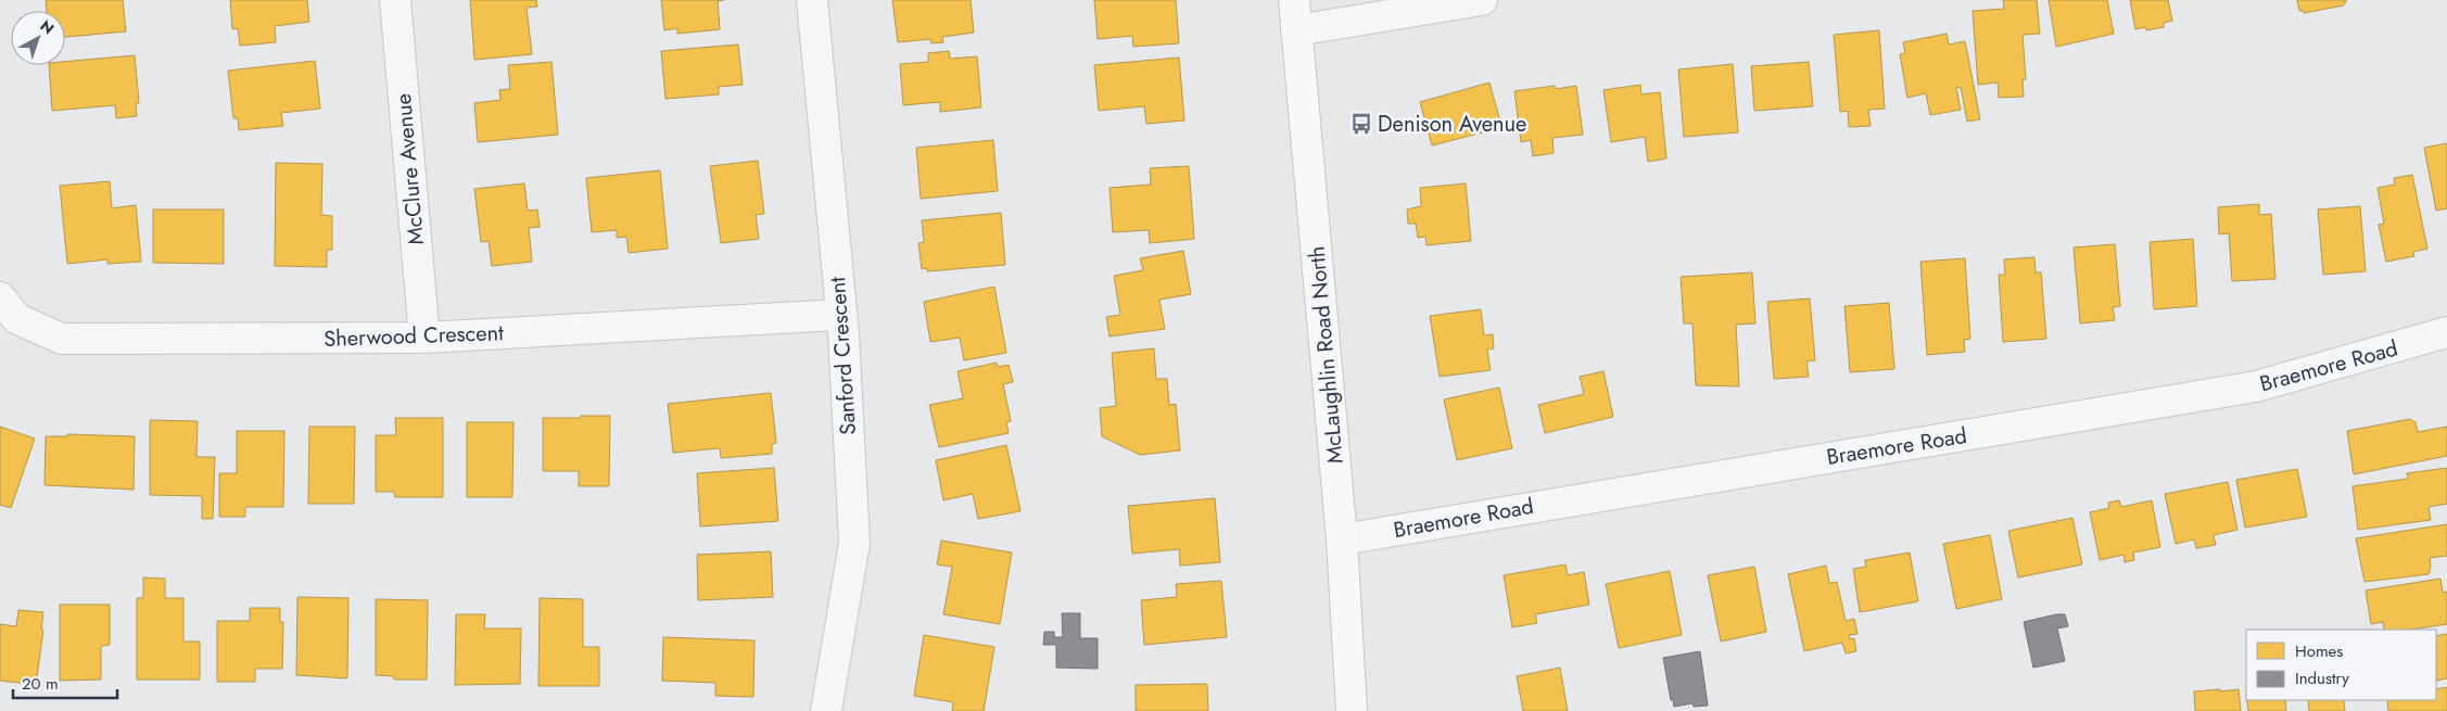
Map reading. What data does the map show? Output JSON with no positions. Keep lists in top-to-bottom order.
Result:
{
  "streets": {
    "main road": ["McLaughlin Road North"],
    "street": [
      "McClure Avenue",
      "Sherwood Crescent",
      "Sanford Crescent",
      "Braemore Road"
    ]
  },
  "crossings": [
    ["McClure Avenue", "Sherwood Crescent"],
    ["Sherwood Crescent", "Sanford Crescent"],
    ["McLaughlin Road North", "Braemore Road"]
  ],
  "places": {
    "bus stop": ["Denison Avenue"]
  },
  "legend": ["Homes", "Industry"],
  "scale_bar": "20 m",
  "north": "top right"
}
